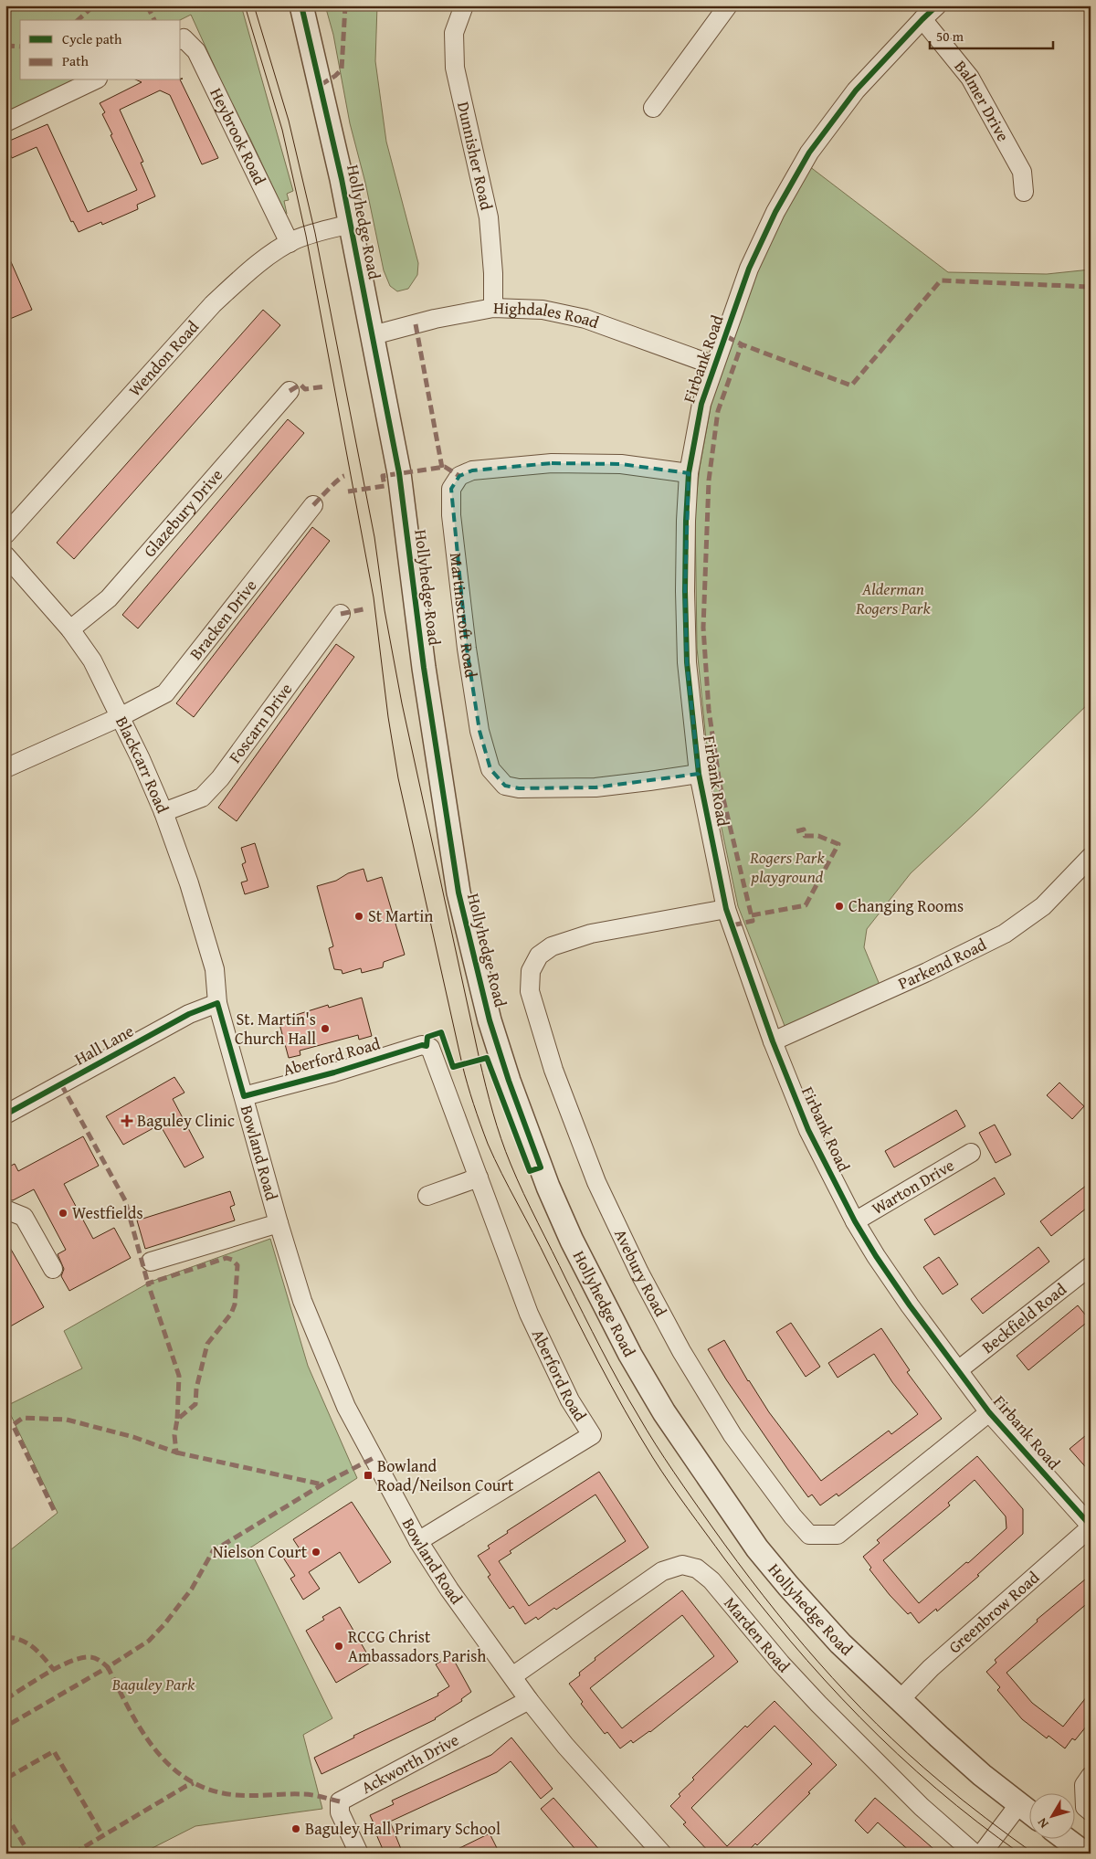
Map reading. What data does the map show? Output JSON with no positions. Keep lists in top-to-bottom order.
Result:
{
  "streets": {
    "street": [
      "Balmer Drive",
      "Heybrook Road",
      "Dunnisher Road",
      "Hollyhedge Road",
      "Highdales Road",
      "Wendon Road",
      "Firbank Road",
      "Glazebury Drive",
      "Martinscroft Road",
      "Bracken Drive",
      "Foscarn Drive",
      "Blackcarr Road",
      "Parkend Road",
      "Hall Lane",
      "Aberford Road",
      "Bowland Road",
      "Warton Drive",
      "Avebury Road",
      "Beckfield Road",
      "Greenbrow Road",
      "Marden Road",
      "Ackworth Drive"
    ]
  },
  "crossings": [
    ["Balmer Drive", "Firbank Road"],
    ["Heybrook Road", "Wendon Road"],
    ["Dunnisher Road", "Highdales Road"],
    ["Hollyhedge Road", "Highdales Road"],
    ["Hollyhedge Road", "Wendon Road"],
    ["Hollyhedge Road", "Greenbrow Road"],
    ["Highdales Road", "Firbank Road"],
    ["Firbank Road", "Martinscroft Road"],
    ["Firbank Road", "Parkend Road"],
    ["Firbank Road", "Warton Drive"],
    ["Firbank Road", "Avebury Road"],
    ["Firbank Road", "Beckfield Road"],
    ["Firbank Road", "Greenbrow Road"],
    ["Glazebury Drive", "Blackcarr Road"],
    ["Bracken Drive", "Blackcarr Road"],
    ["Foscarn Drive", "Blackcarr Road"],
    ["Blackcarr Road", "Hall Lane"],
    ["Blackcarr Road", "Bowland Road"],
    ["Hall Lane", "Bowland Road"],
    ["Aberford Road", "Bowland Road"],
    ["Bowland Road", "Marden Road"],
    ["Bowland Road", "Ackworth Drive"]
  ],
  "parks": ["Alderman Rogers Park", "Rogers Park playground", "Baguley Park"],
  "places": {
    "other": [
      "Changing Rooms",
      "St Martin",
      "St. Martin's Church Hall",
      "Westfields",
      "Nielson Court",
      "RCCG Christ Ambassadors Parish",
      "Baguley Hall Primary School"
    ],
    "health": ["Baguley Clinic"],
    "transit": ["Bowland Road/Neilson Court"]
  },
  "legend": ["Cycle path", "Path"],
  "scale_bar": "50 m",
  "north": "bottom left"
}
